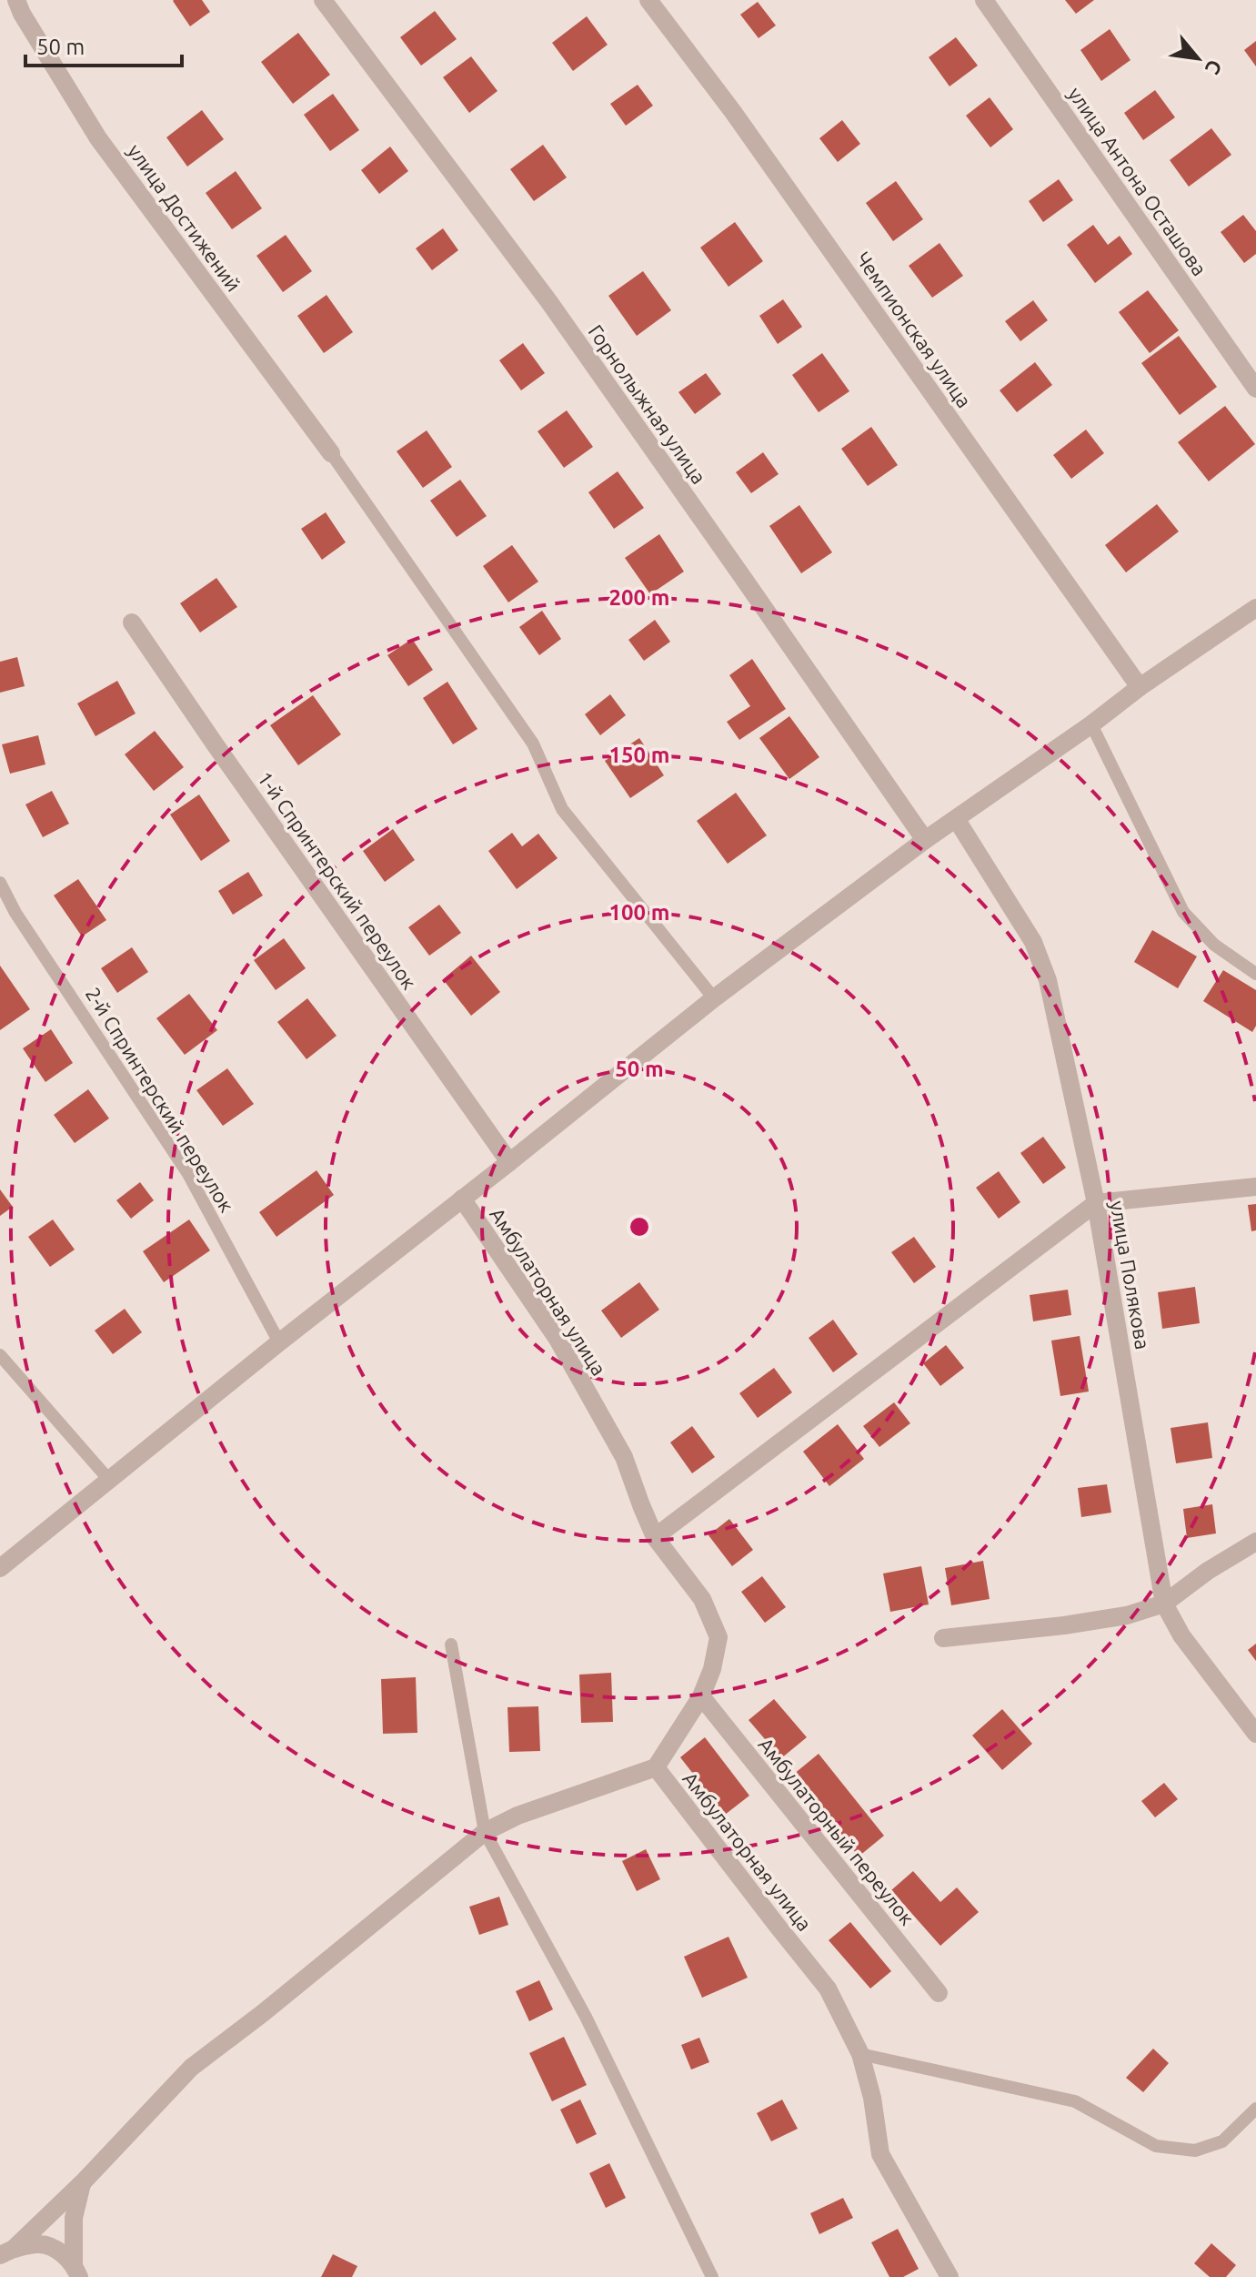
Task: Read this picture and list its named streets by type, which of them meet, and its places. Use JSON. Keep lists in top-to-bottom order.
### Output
{
  "streets": {
    "street": [
      "улица Антона Осташова",
      "улица Достижений",
      "Чемпионская улица",
      "Горнолыжная улица",
      "1-й Спринтерский переулок",
      "улица Полякова",
      "Амбулаторная улица",
      "Амбулаторный переулок"
    ],
    "lane": ["2-й Спринтерский переулок"]
  },
  "crossings": [
    ["Амбулаторная улица", "Амбулаторный переулок"]
  ],
  "scale_bar": "50 m",
  "north": "bottom right",
  "rings": [
    "200 m",
    "150 m",
    "100 m",
    "50 m"
  ]
}
